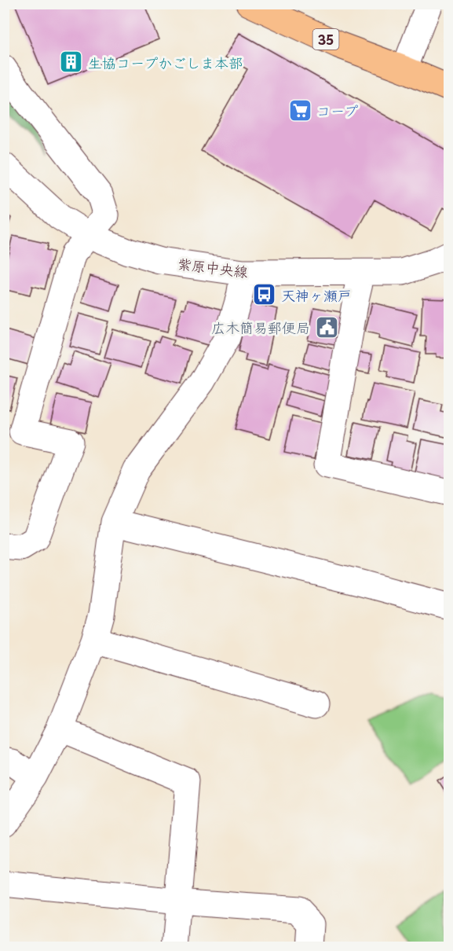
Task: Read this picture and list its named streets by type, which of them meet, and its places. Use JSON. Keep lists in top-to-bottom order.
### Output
{
  "streets": {
    "main road": ["35"],
    "street": ["紫原中央線"]
  },
  "places": {
    "building": ["生協コープかごしま本部"],
    "supermarket": ["コープ"],
    "bus stop": ["天神ヶ瀬戸"],
    "public building": ["広木簡易郵便局"]
  }
}
